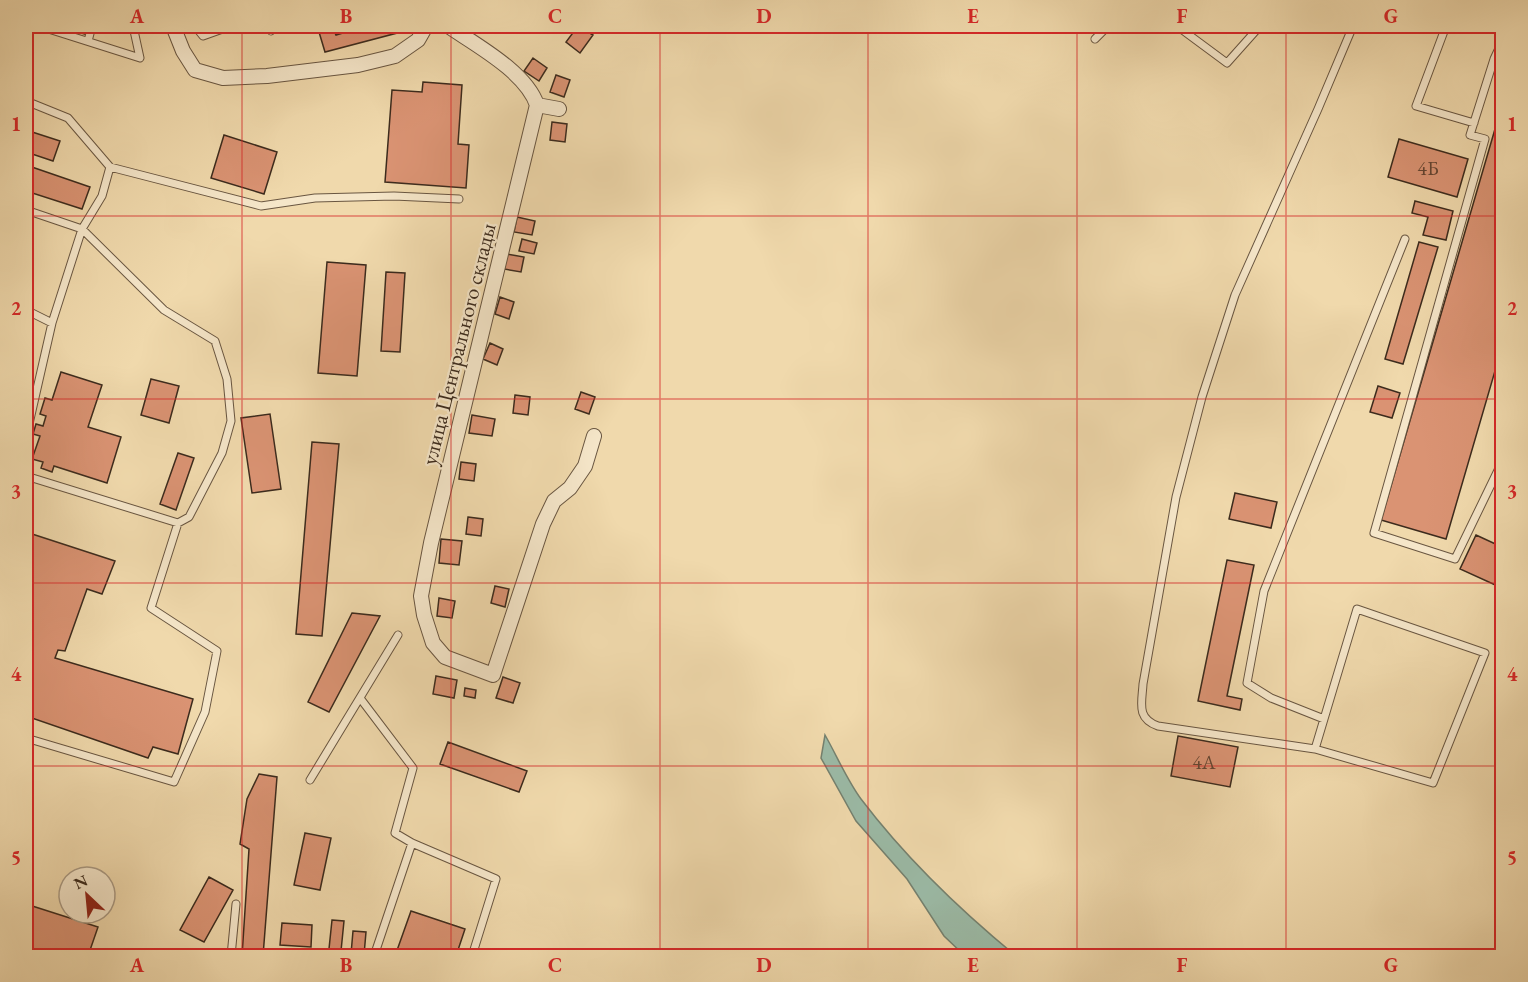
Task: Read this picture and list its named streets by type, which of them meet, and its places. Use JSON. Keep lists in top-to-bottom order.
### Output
{
  "streets": {
    "street": ["улица Центрального склады"]
  },
  "house_numbers": ["4Б", "4А"],
  "north": "top left",
  "grid": {
    "columns": [
      "A",
      "B",
      "C",
      "D",
      "E",
      "F",
      "G"
    ],
    "rows": [
      "1",
      "2",
      "3",
      "4",
      "5"
    ]
  }
}
